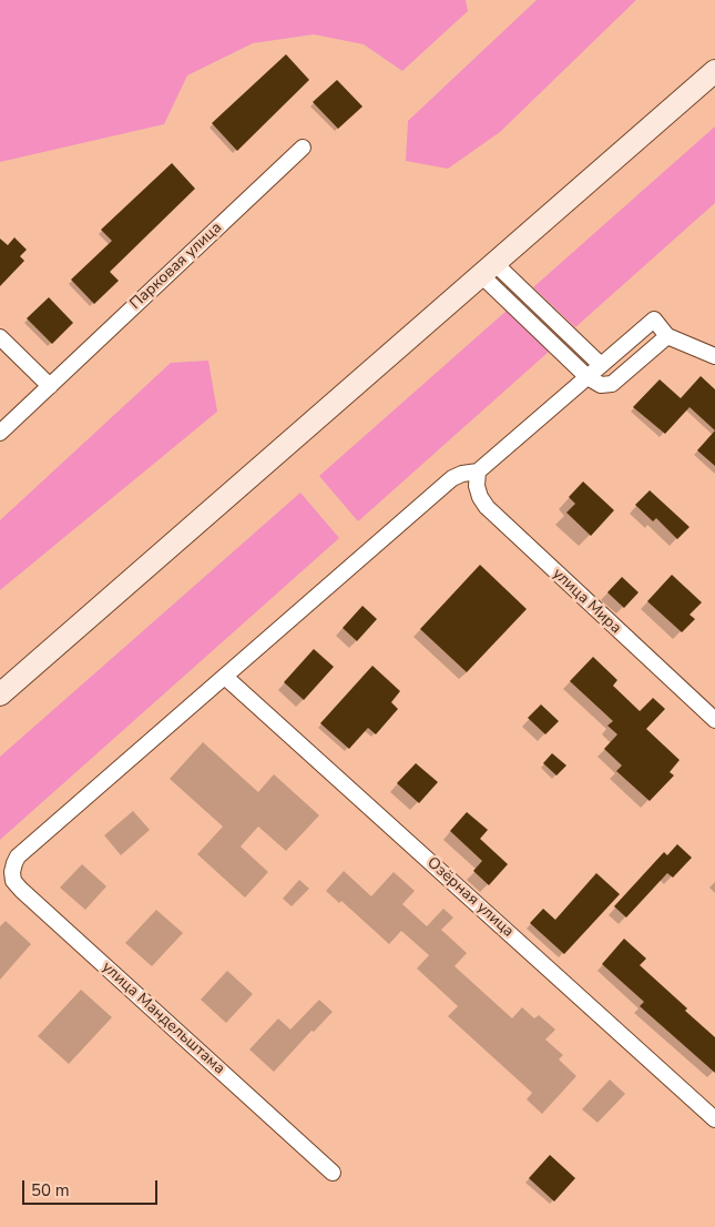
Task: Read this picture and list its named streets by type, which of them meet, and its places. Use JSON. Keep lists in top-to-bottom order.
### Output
{
  "streets": {
    "street": [
      "Парковая улица",
      "улица Мира",
      "Озёрная улица",
      "улица Мандельштама"
    ]
  },
  "crossings": [
    ["Озёрная улица", "улица Мандельштама"]
  ],
  "scale_bar": "50 m"
}
